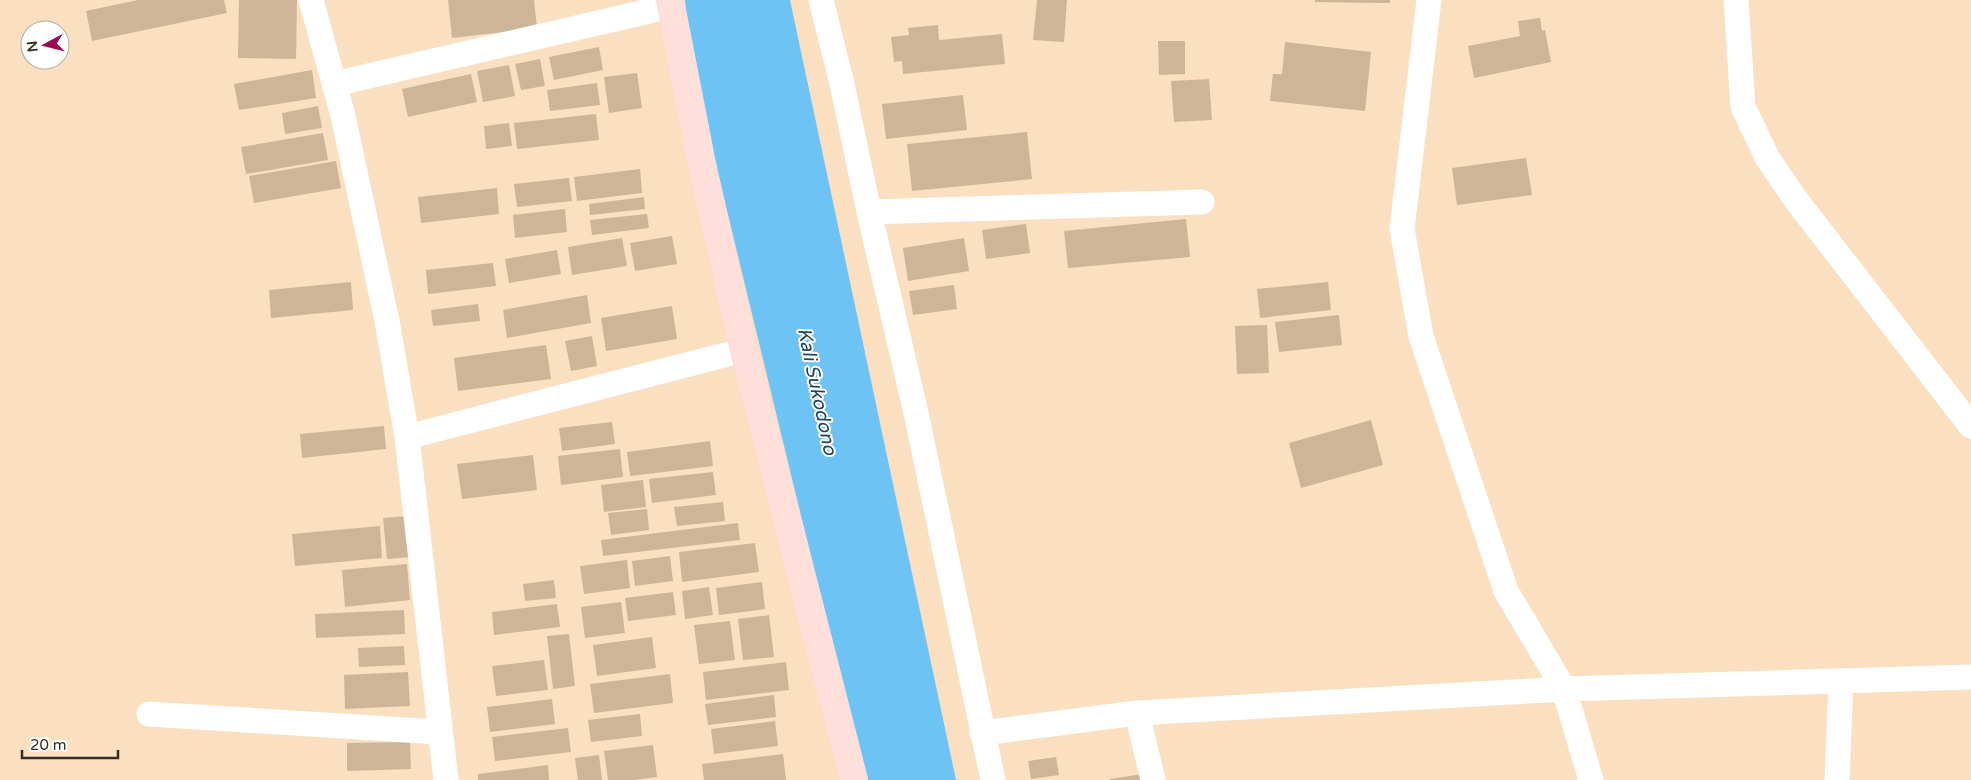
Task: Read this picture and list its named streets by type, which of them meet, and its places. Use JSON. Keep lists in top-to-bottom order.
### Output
{
  "water": ["Kali Sukodono"],
  "scale_bar": "20 m",
  "north": "left"
}
